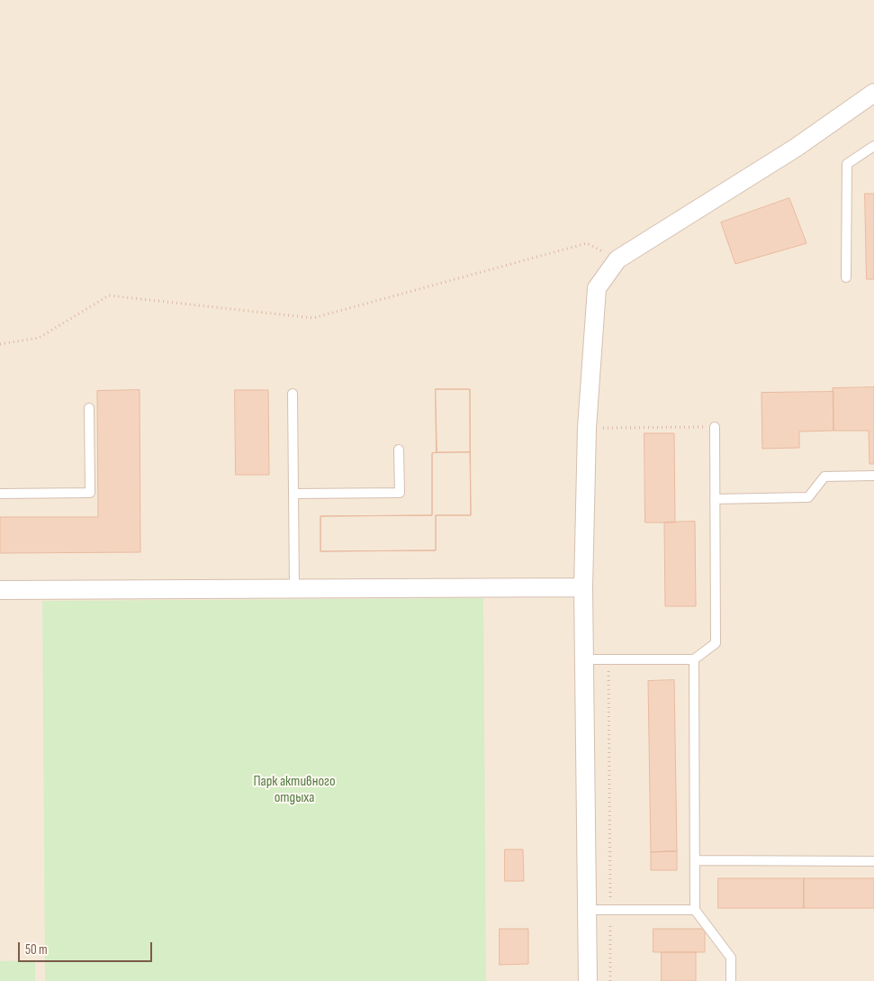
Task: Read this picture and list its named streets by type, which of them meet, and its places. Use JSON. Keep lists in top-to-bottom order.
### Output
{
  "parks": ["Парк активного отдыха"],
  "scale_bar": "50 m"
}
